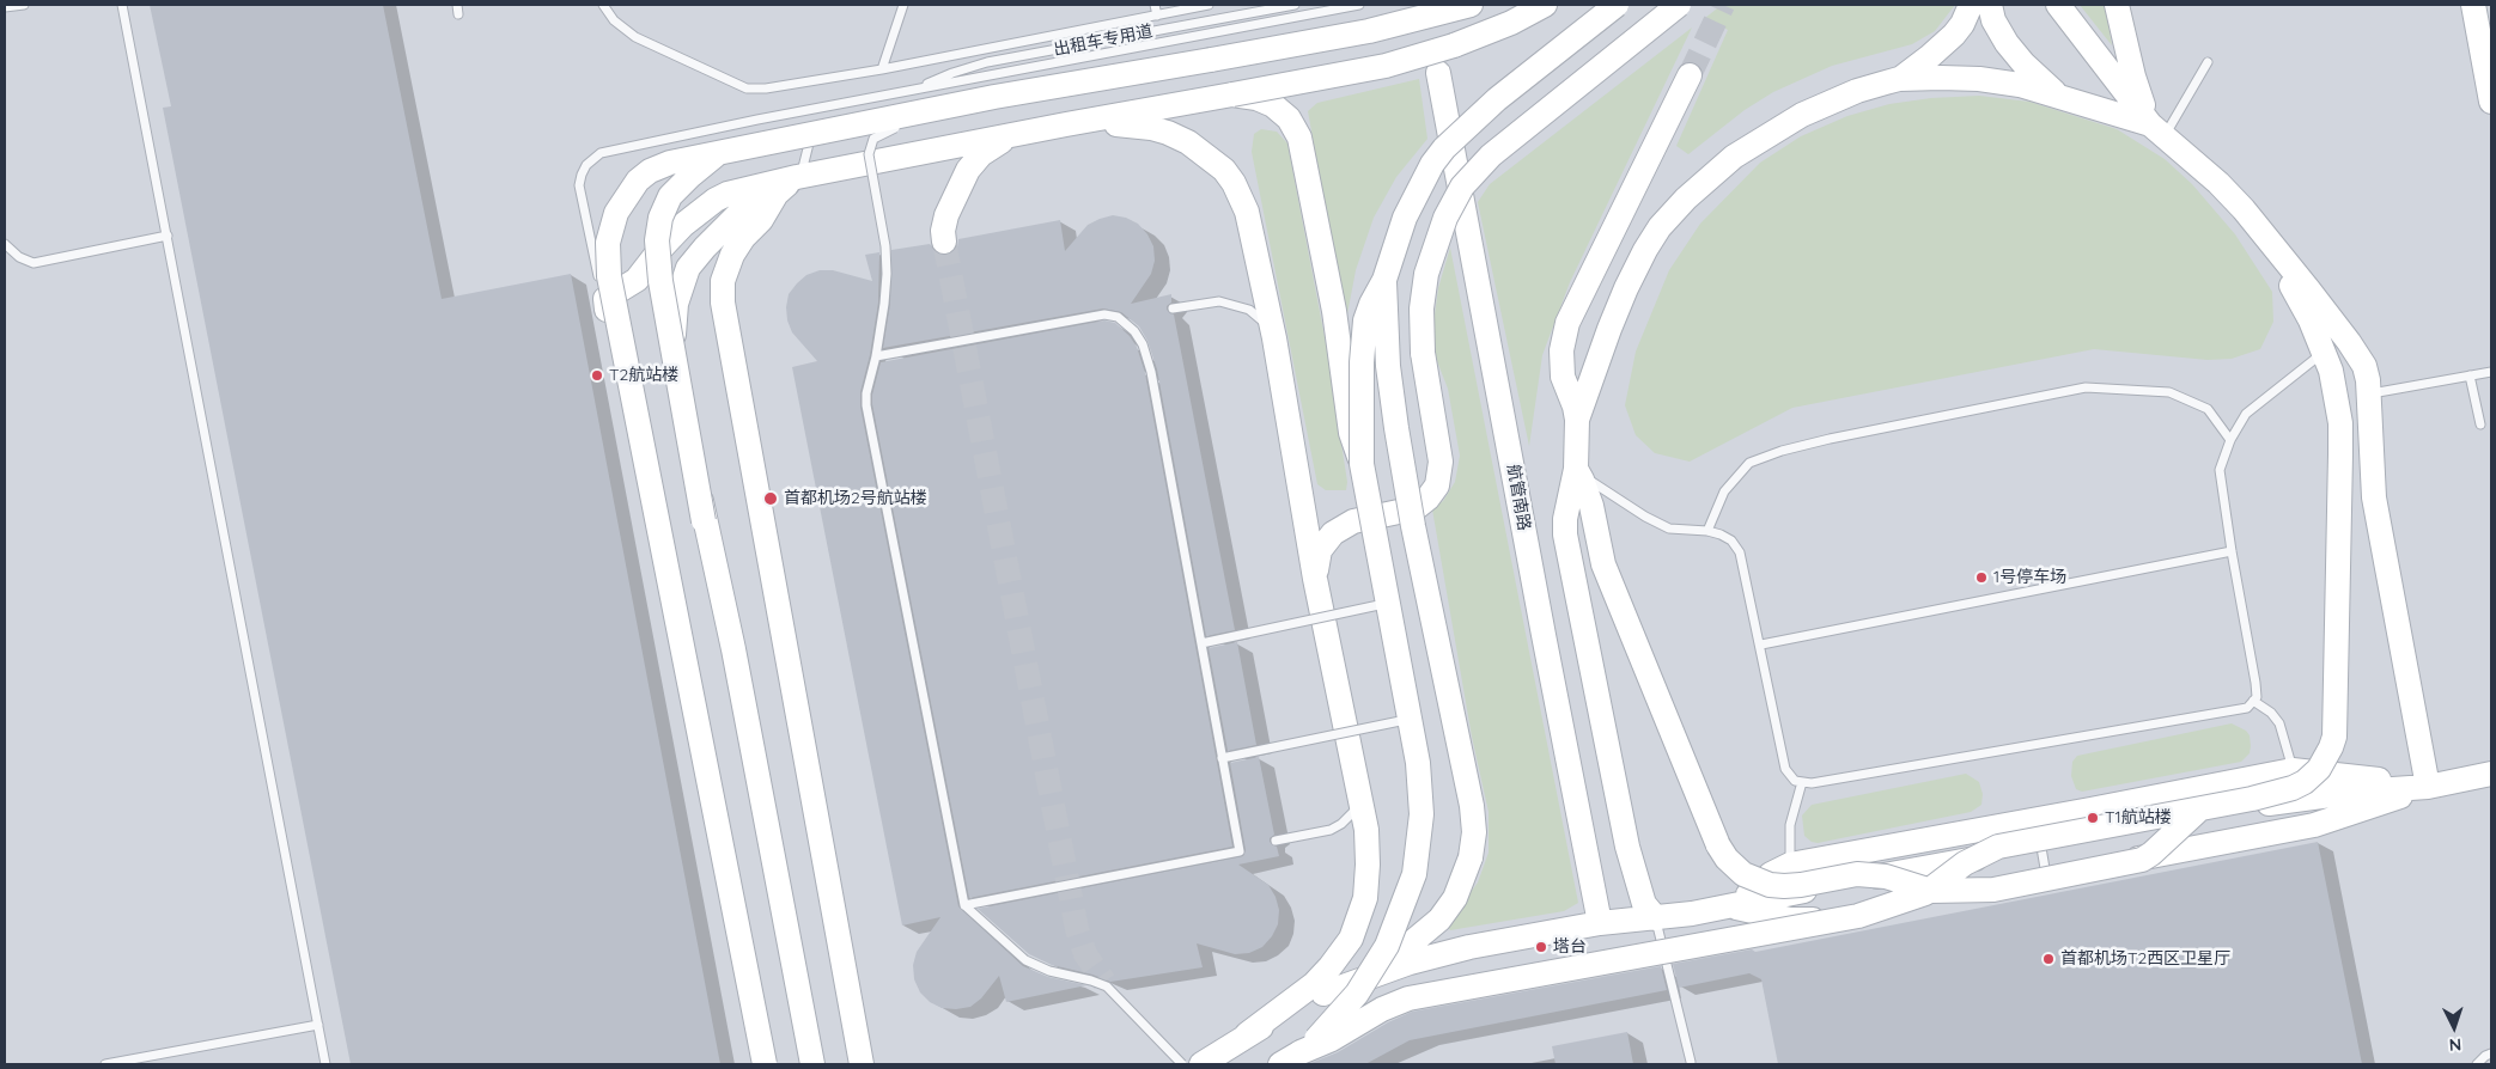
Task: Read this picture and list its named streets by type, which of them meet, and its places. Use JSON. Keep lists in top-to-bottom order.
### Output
{
  "streets": {
    "street": ["航管南路"],
    "lane": ["出租车专用道"]
  },
  "places": [
    "T2航站楼",
    "首都机场2号航站楼",
    "1号停车场",
    "T1航站楼",
    "塔台",
    "首都机场T2西区卫星厅"
  ],
  "north": "bottom"
}
